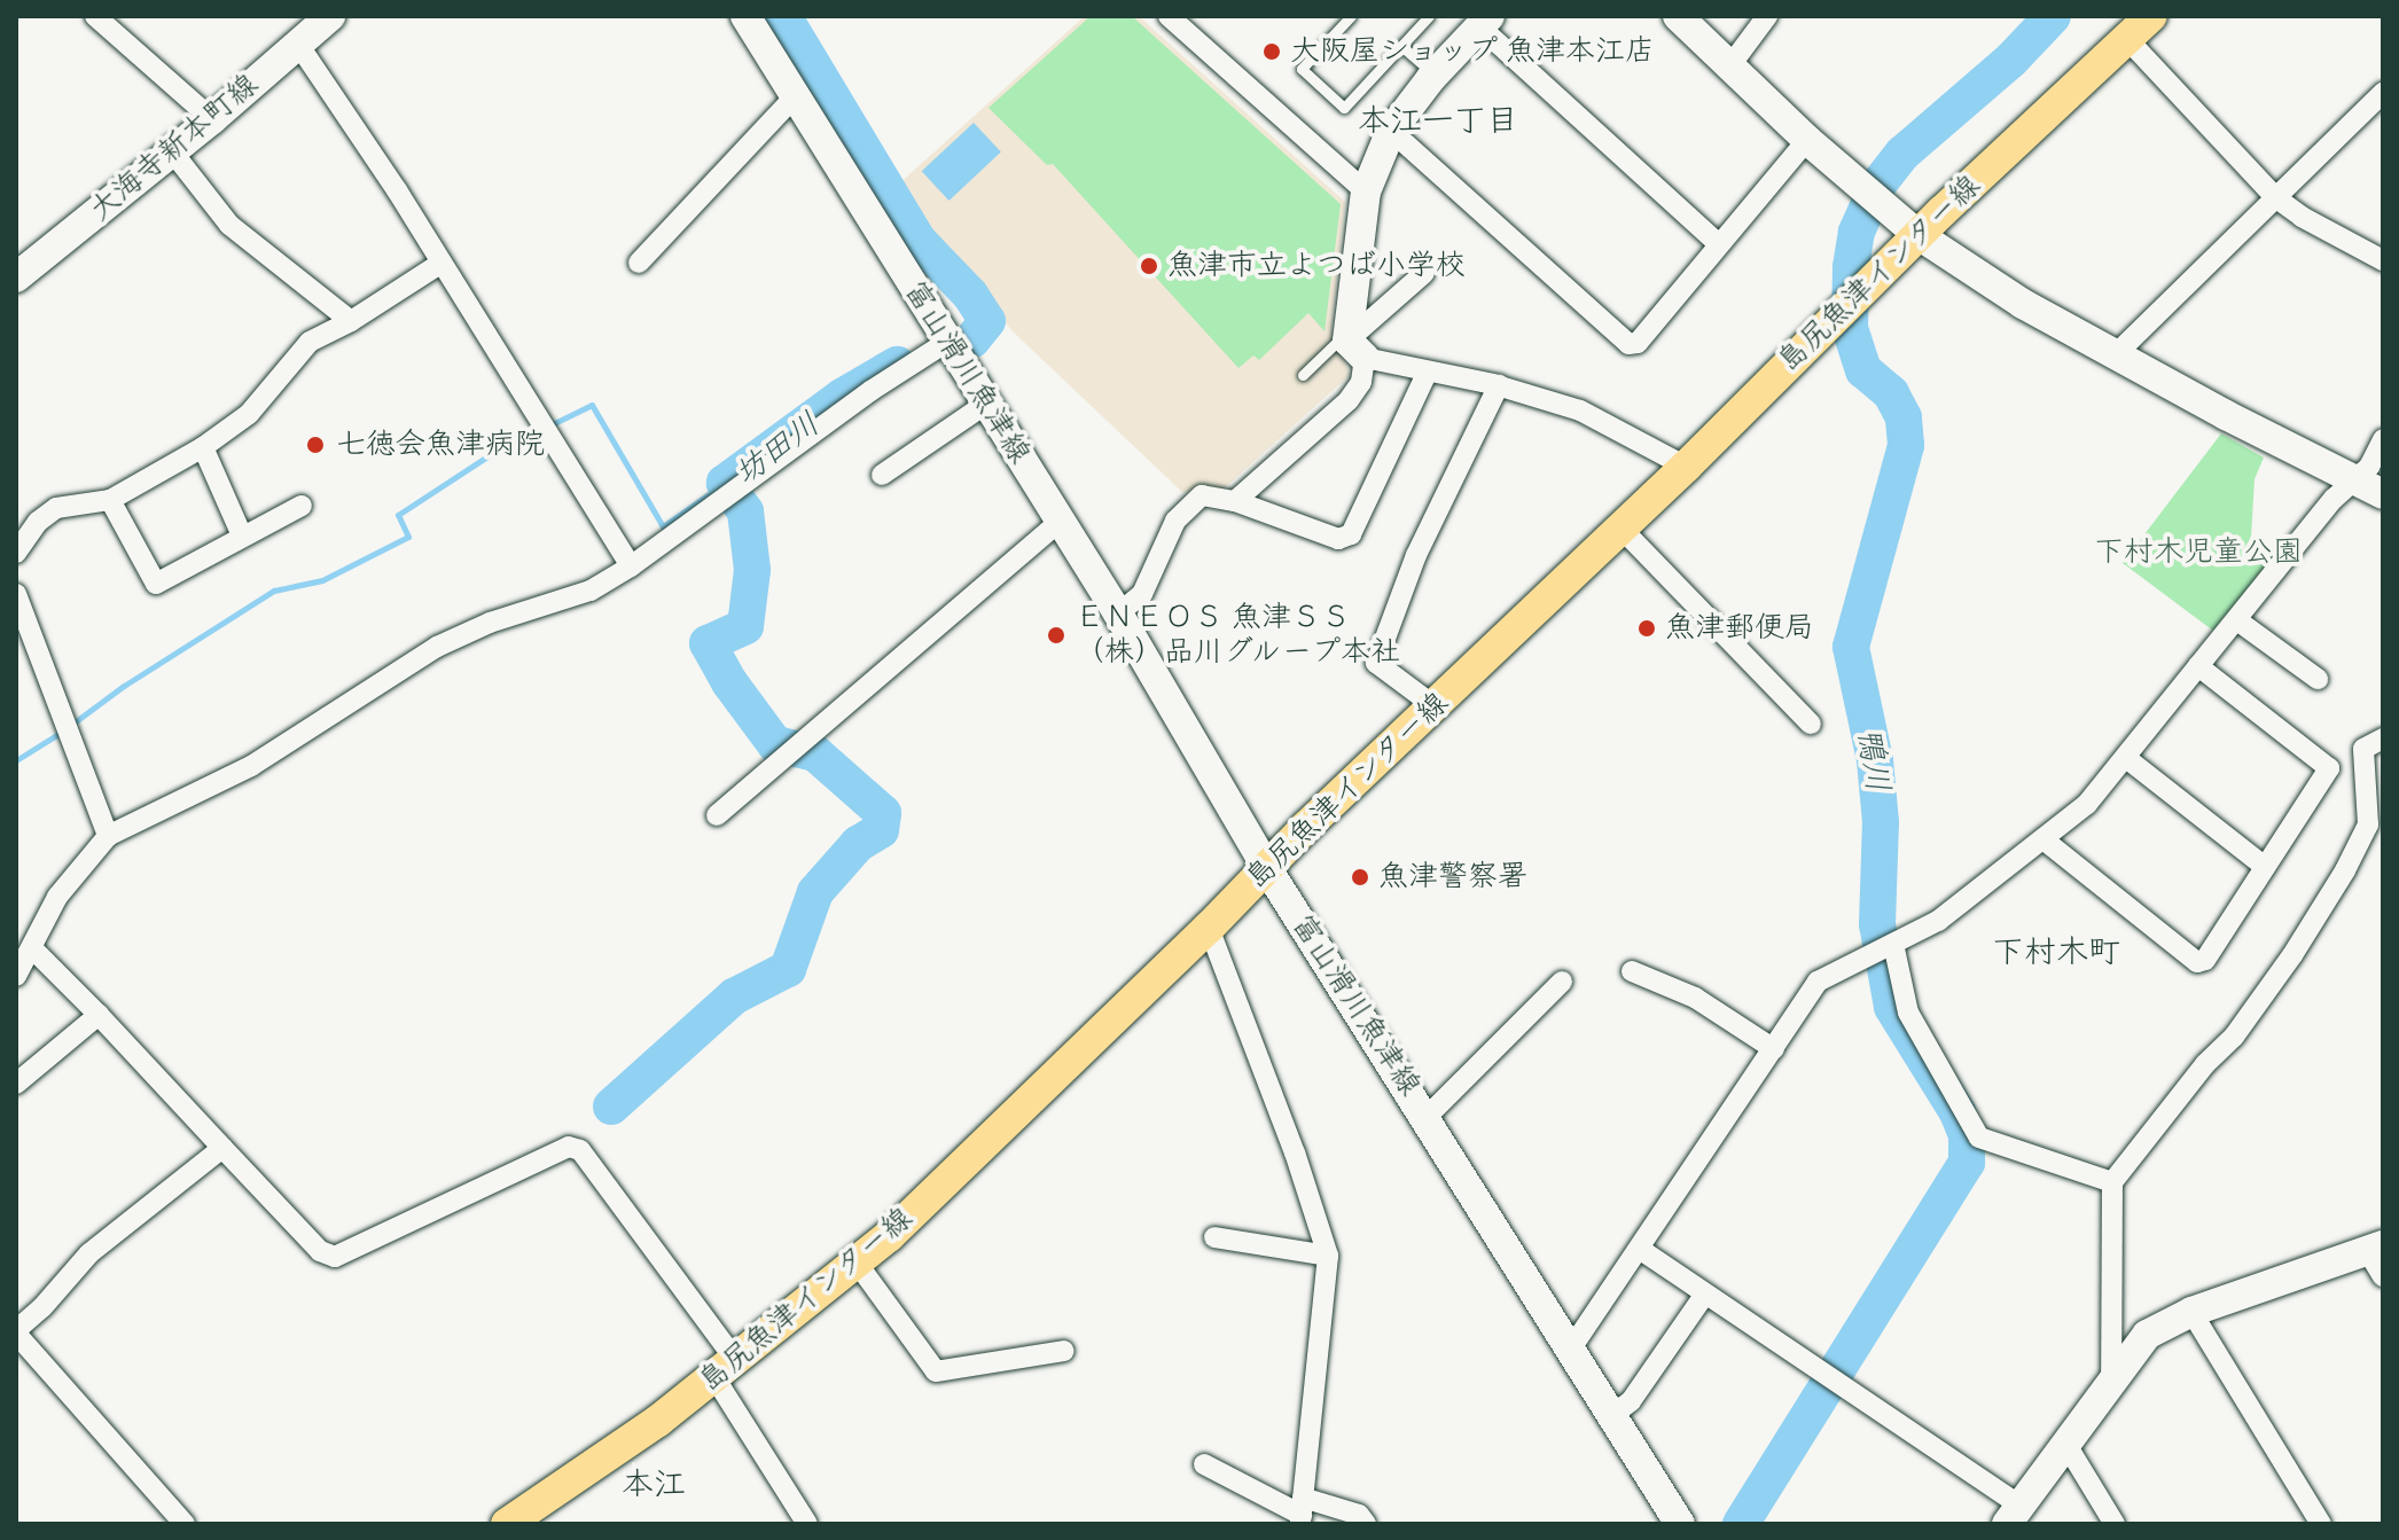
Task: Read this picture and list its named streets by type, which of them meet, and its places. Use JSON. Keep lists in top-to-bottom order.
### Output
{
  "streets": {
    "main road": ["大海寺新本町線", "島尻魚津インター線", "富山滑川魚津線"]
  },
  "crossings": [
    ["島尻魚津インター線", "富山滑川魚津線"]
  ],
  "districts": ["本江一丁目", "下村木町", "本江"],
  "water": ["坊田川", "鴨川"],
  "parks": ["下村木児童公園"],
  "places": [
    "大阪屋ショップ 魚津本江店",
    "魚津市立よつば小学校",
    "七徳会魚津病院",
    "魚津郵便局",
    "ＥＮＥＯＳ 魚津ＳＳ （株）品川グループ本社",
    "魚津警察署"
  ]
}
